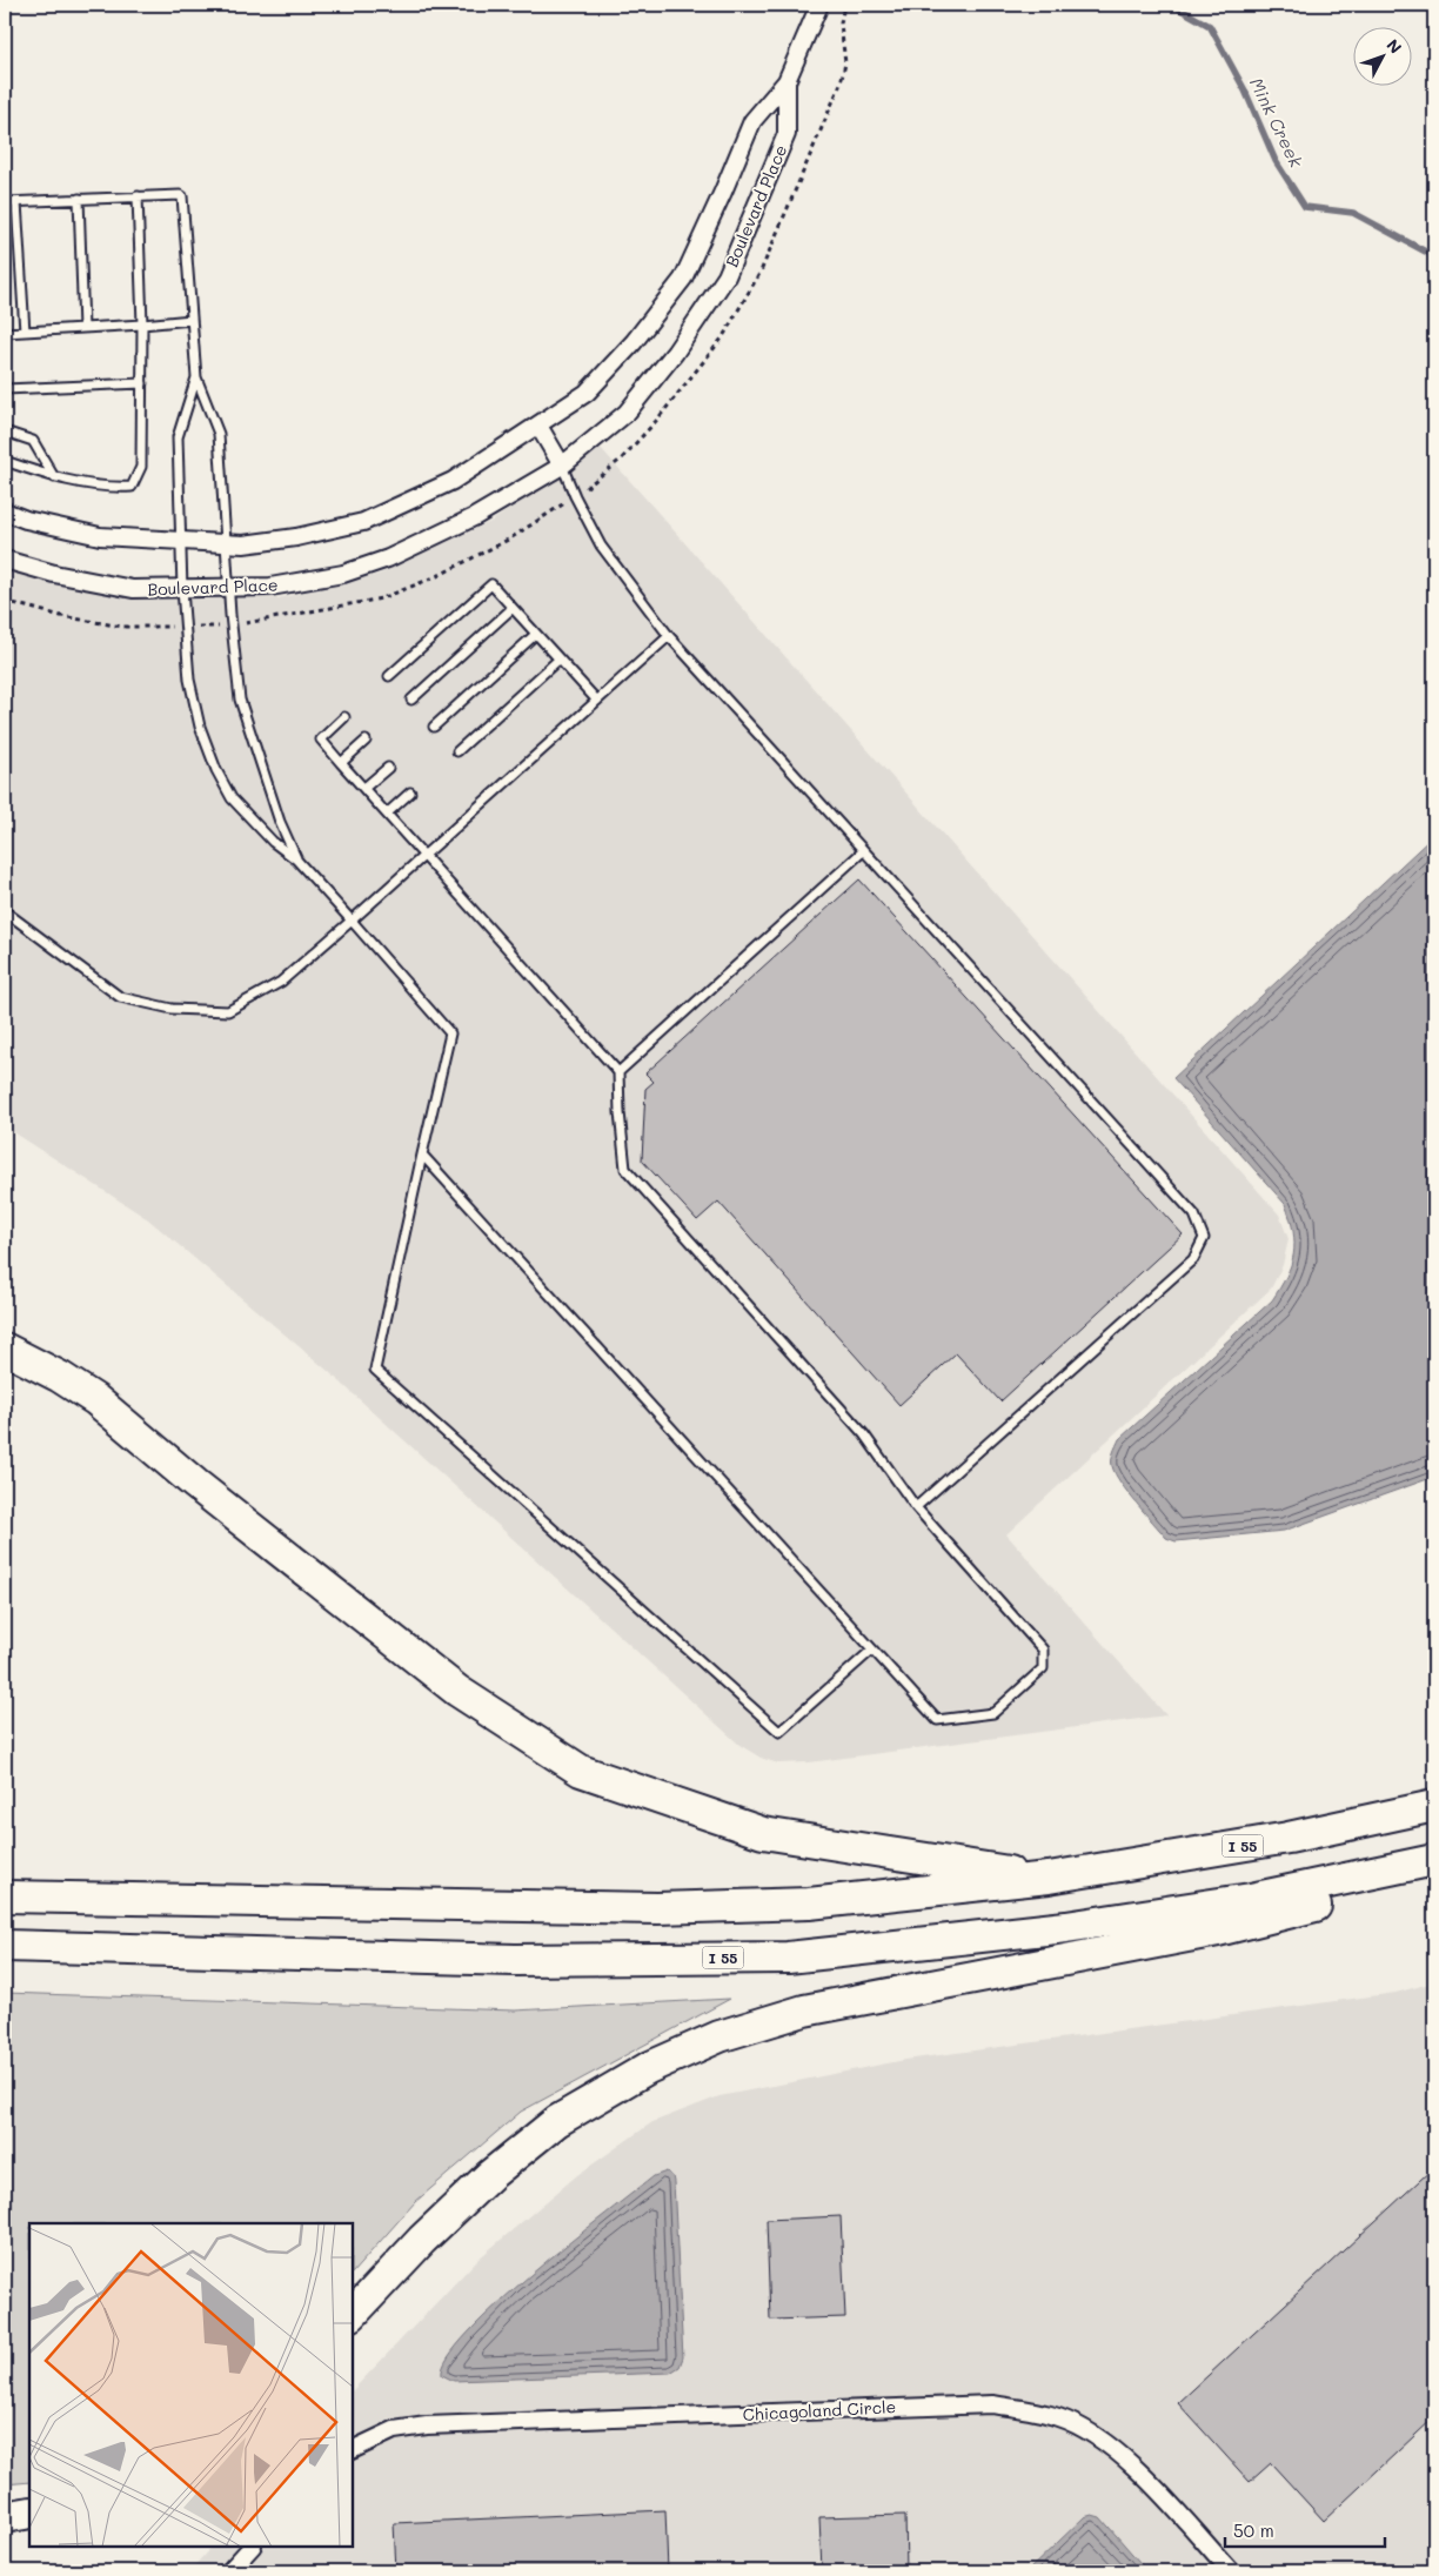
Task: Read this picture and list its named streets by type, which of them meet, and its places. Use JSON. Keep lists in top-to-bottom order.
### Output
{
  "streets": {
    "highway": ["I 55"],
    "street": ["Boulevard Place", "Chicagoland Circle"]
  },
  "water": ["Mink Creek"],
  "scale_bar": "50 m",
  "north": "top right"
}
